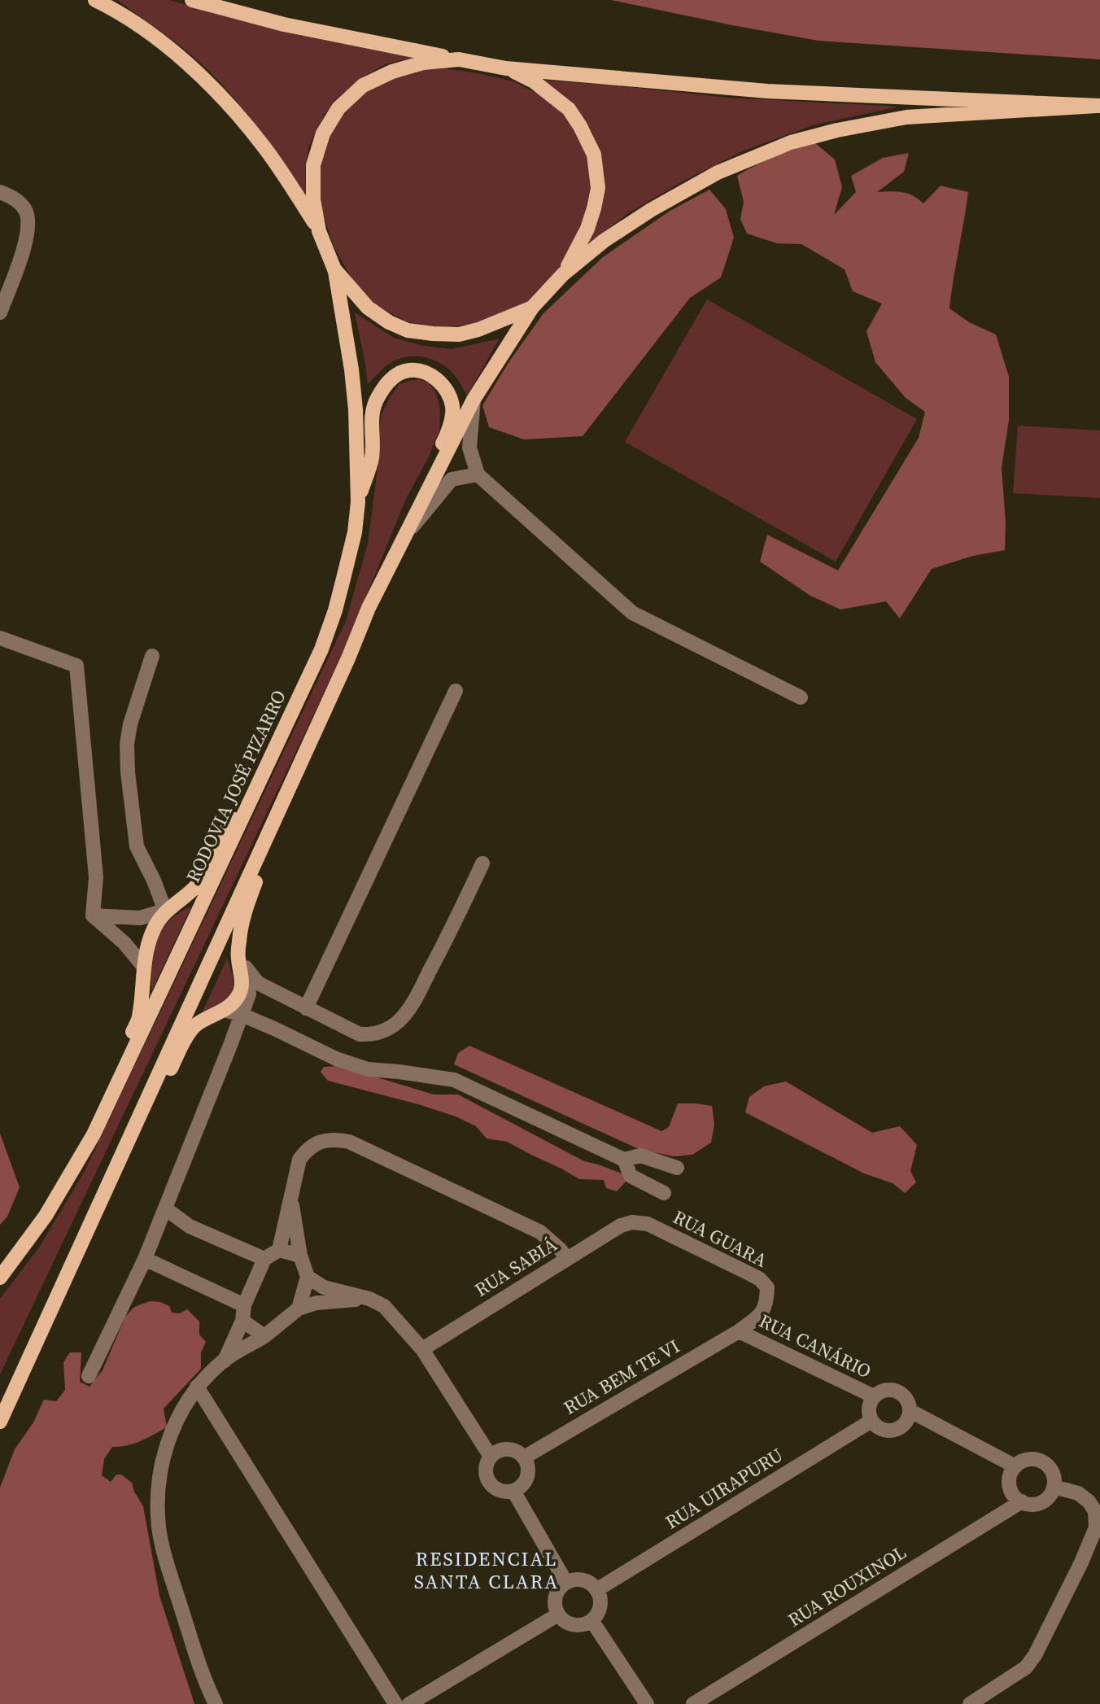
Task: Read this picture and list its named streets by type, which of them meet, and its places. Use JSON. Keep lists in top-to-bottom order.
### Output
{
  "streets": {
    "main road": ["RODOVIA JOSÉ PIZARRO"],
    "street": [
      "RUA GUARA",
      "RUA SABIÁ",
      "RUA CANÁRIO",
      "RUA BEM TE VI",
      "RUA UIRAPURU",
      "RUA ROUXINOL"
    ]
  },
  "crossings": [
    ["RUA GUARA", "RUA SABIÁ"],
    ["RUA GUARA", "RUA CANÁRIO"],
    ["RUA GUARA", "RUA BEM TE VI"],
    ["RUA CANÁRIO", "RUA BEM TE VI"],
    ["RUA CANÁRIO", "RUA UIRAPURU"]
  ],
  "districts": ["RESIDENCIAL SANTA CLARA"]
}
